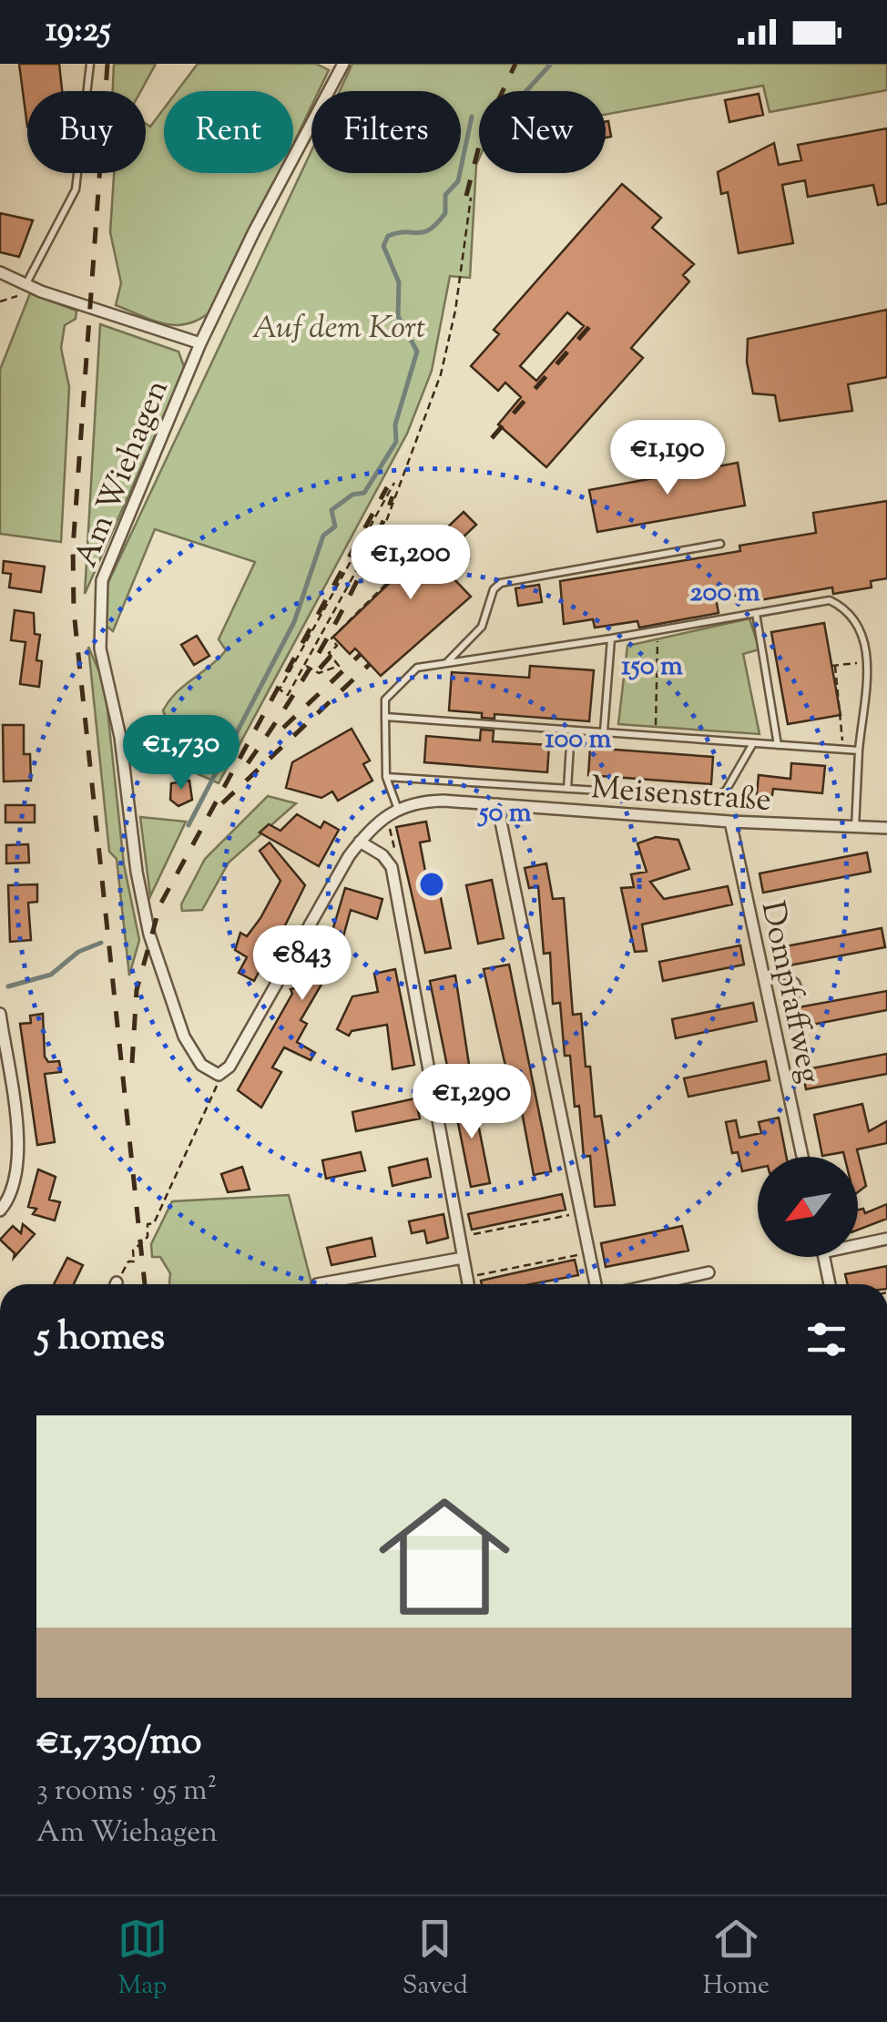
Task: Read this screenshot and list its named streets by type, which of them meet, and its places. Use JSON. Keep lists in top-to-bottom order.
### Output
{
  "streets": {
    "street": ["Am Wiehagen", "Meisenstraße", "Dompfaffweg"]
  },
  "crossings": [
    ["Meisenstraße", "Dompfaffweg"]
  ],
  "parks": ["Auf dem Kort"],
  "north": "bottom left",
  "page": {
    "status": "19:25",
    "chip": [
      "Buy",
      "Rent",
      "Filters",
      "New"
    ],
    "price": [
      "€1,190",
      "€1,200",
      "€1,730",
      "€843",
      "€1,290"
    ],
    "heading": "5 homes",
    "list": [
      {
        "name": "€1,730/mo",
        "note": "3 rooms · 95 m² · Am Wiehagen"
      }
    ],
    "tabs": ["Map", "Saved", "Home"]
  },
  "rings": [
    "200 m",
    "150 m",
    "100 m",
    "50 m"
  ]
}
